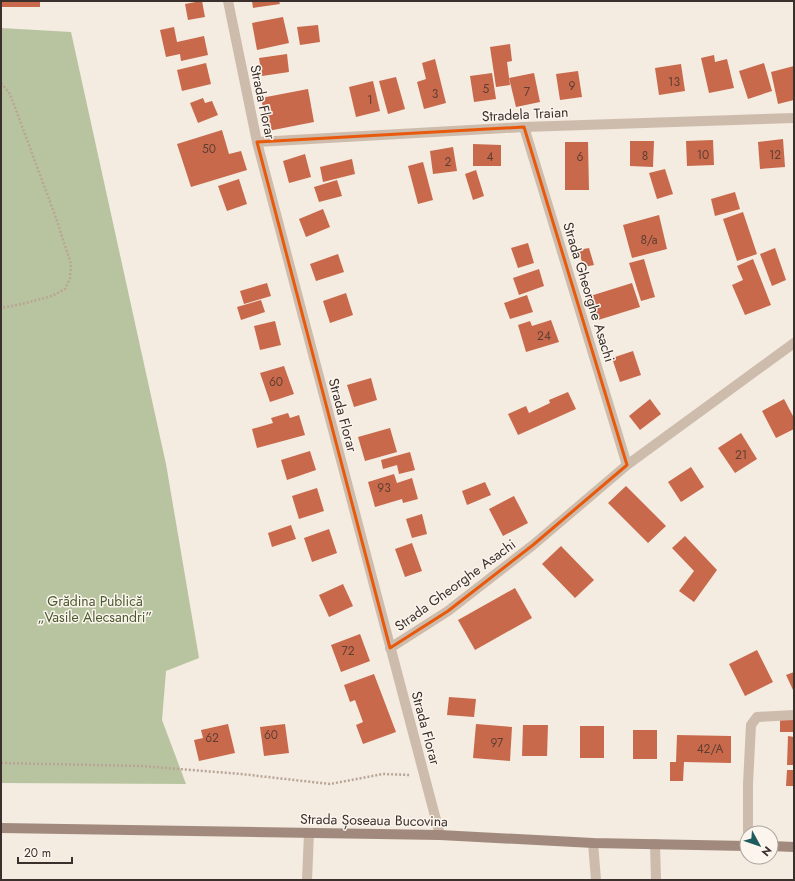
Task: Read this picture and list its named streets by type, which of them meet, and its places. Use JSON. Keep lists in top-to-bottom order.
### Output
{
  "streets": {
    "main road": ["Strada Șoseaua Bucovina"],
    "street": ["Strada Florar", "Stradela Traian", "Strada Gheorghe Asachi"]
  },
  "crossings": [
    ["Strada Florar", "Stradela Traian"],
    ["Strada Florar", "Strada Gheorghe Asachi"],
    ["Strada Florar", "Strada Șoseaua Bucovina"],
    ["Stradela Traian", "Strada Gheorghe Asachi"]
  ],
  "parks": ["Grădina Publică „Vasile Alecsandri”"],
  "house_numbers": [
    "13",
    "9",
    "5",
    "7",
    "3",
    "1",
    "50",
    "10",
    "12",
    "8",
    "4",
    "6",
    "2",
    "8/a",
    "24",
    "60",
    "21",
    "93",
    "72",
    "60",
    "62",
    "97",
    "42/A"
  ],
  "scale_bar": "20 m",
  "north": "bottom right"
}
